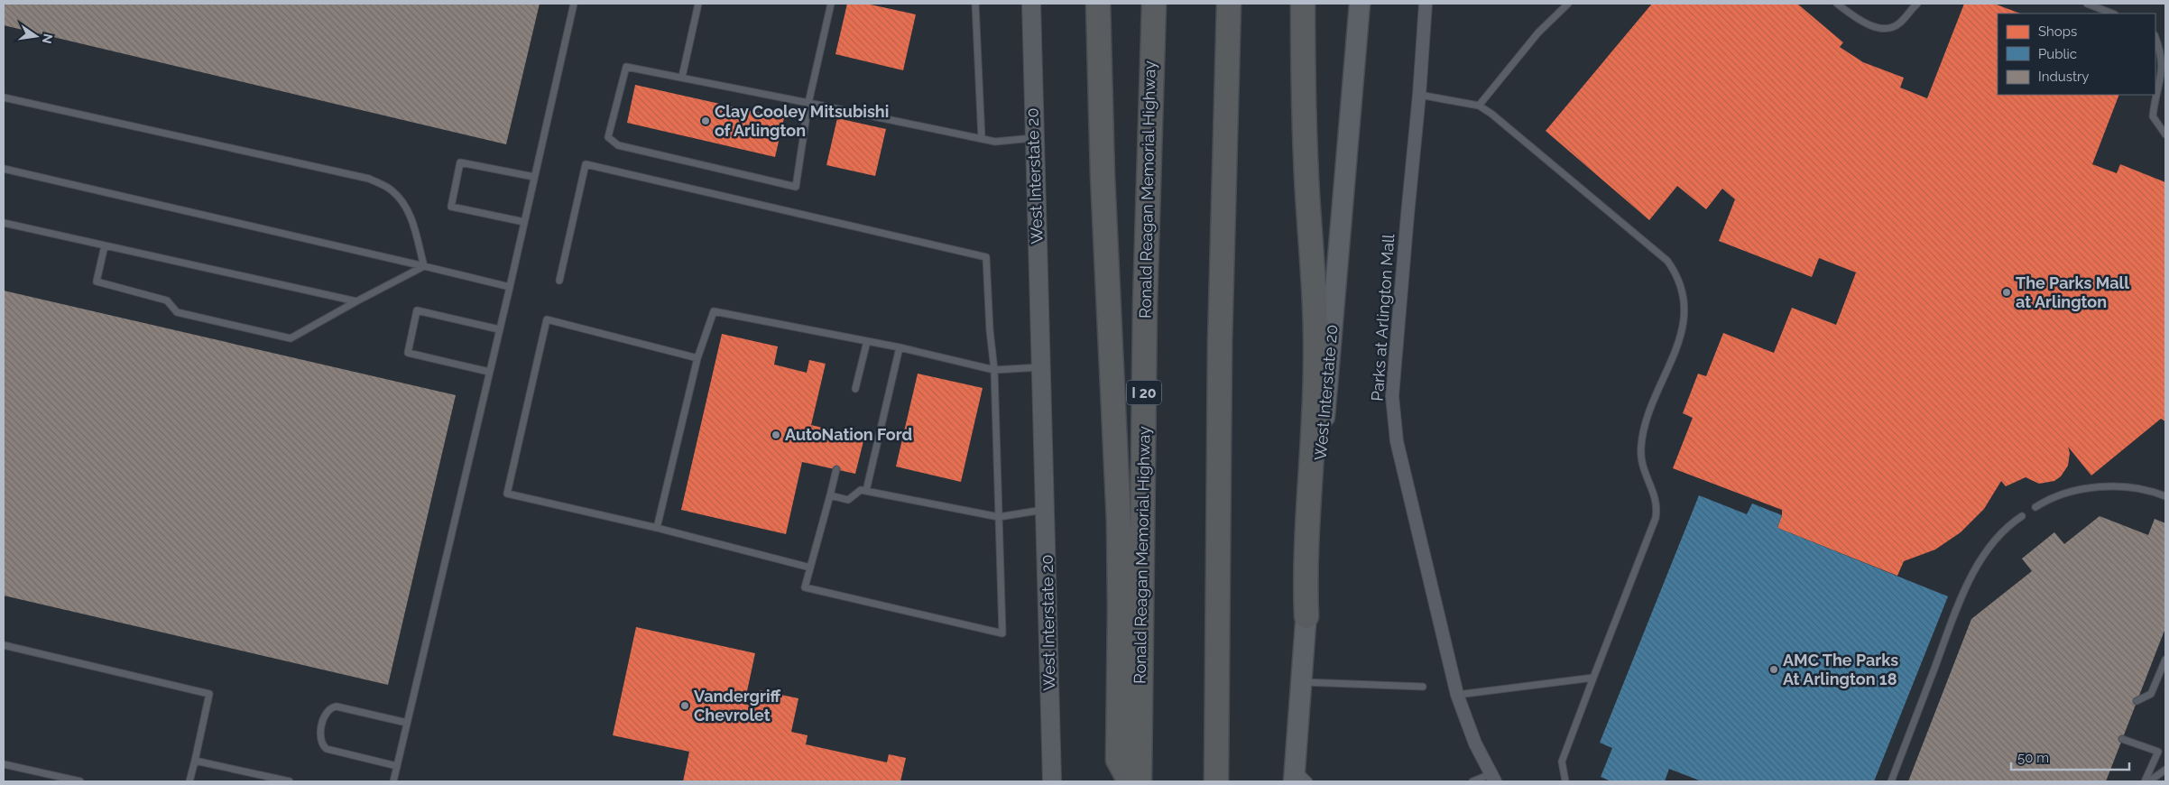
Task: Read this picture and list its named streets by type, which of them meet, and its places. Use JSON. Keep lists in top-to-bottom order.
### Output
{
  "streets": {
    "highway": ["Ronald Reagan Memorial Highway", "I 20"],
    "main road": ["West Interstate 20"],
    "street": ["Parks at Arlington Mall"]
  },
  "places": [
    "Clay Cooley Mitsubishi of Arlington",
    "The Parks Mall at Arlington",
    "AutoNation Ford",
    "AMC The Parks At Arlington 18",
    "Vandergriff Chevrolet"
  ],
  "legend": ["Shops", "Public", "Industry"],
  "scale_bar": "50 m",
  "north": "right"
}
